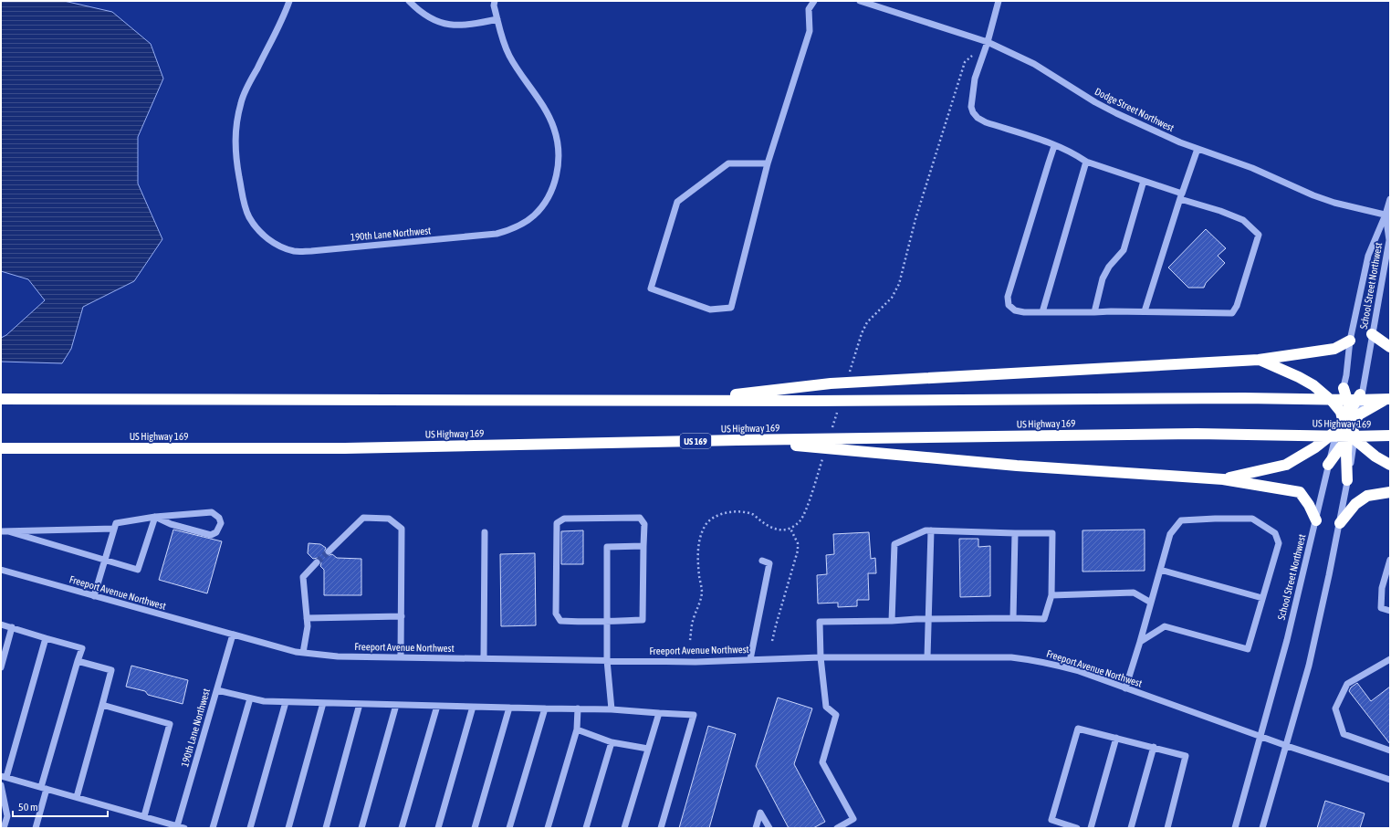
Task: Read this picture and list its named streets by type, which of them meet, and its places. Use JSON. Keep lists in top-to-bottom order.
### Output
{
  "streets": {
    "highway": ["US Highway 169", "US 169"],
    "street": [
      "Dodge Street Northwest",
      "190th Lane Northwest",
      "School Street Northwest",
      "Freeport Avenue Northwest"
    ]
  },
  "crossings": [
    ["Dodge Street Northwest", "School Street Northwest"],
    ["190th Lane Northwest", "Freeport Avenue Northwest"],
    ["School Street Northwest", "Freeport Avenue Northwest"]
  ],
  "scale_bar": "50 m"
}
